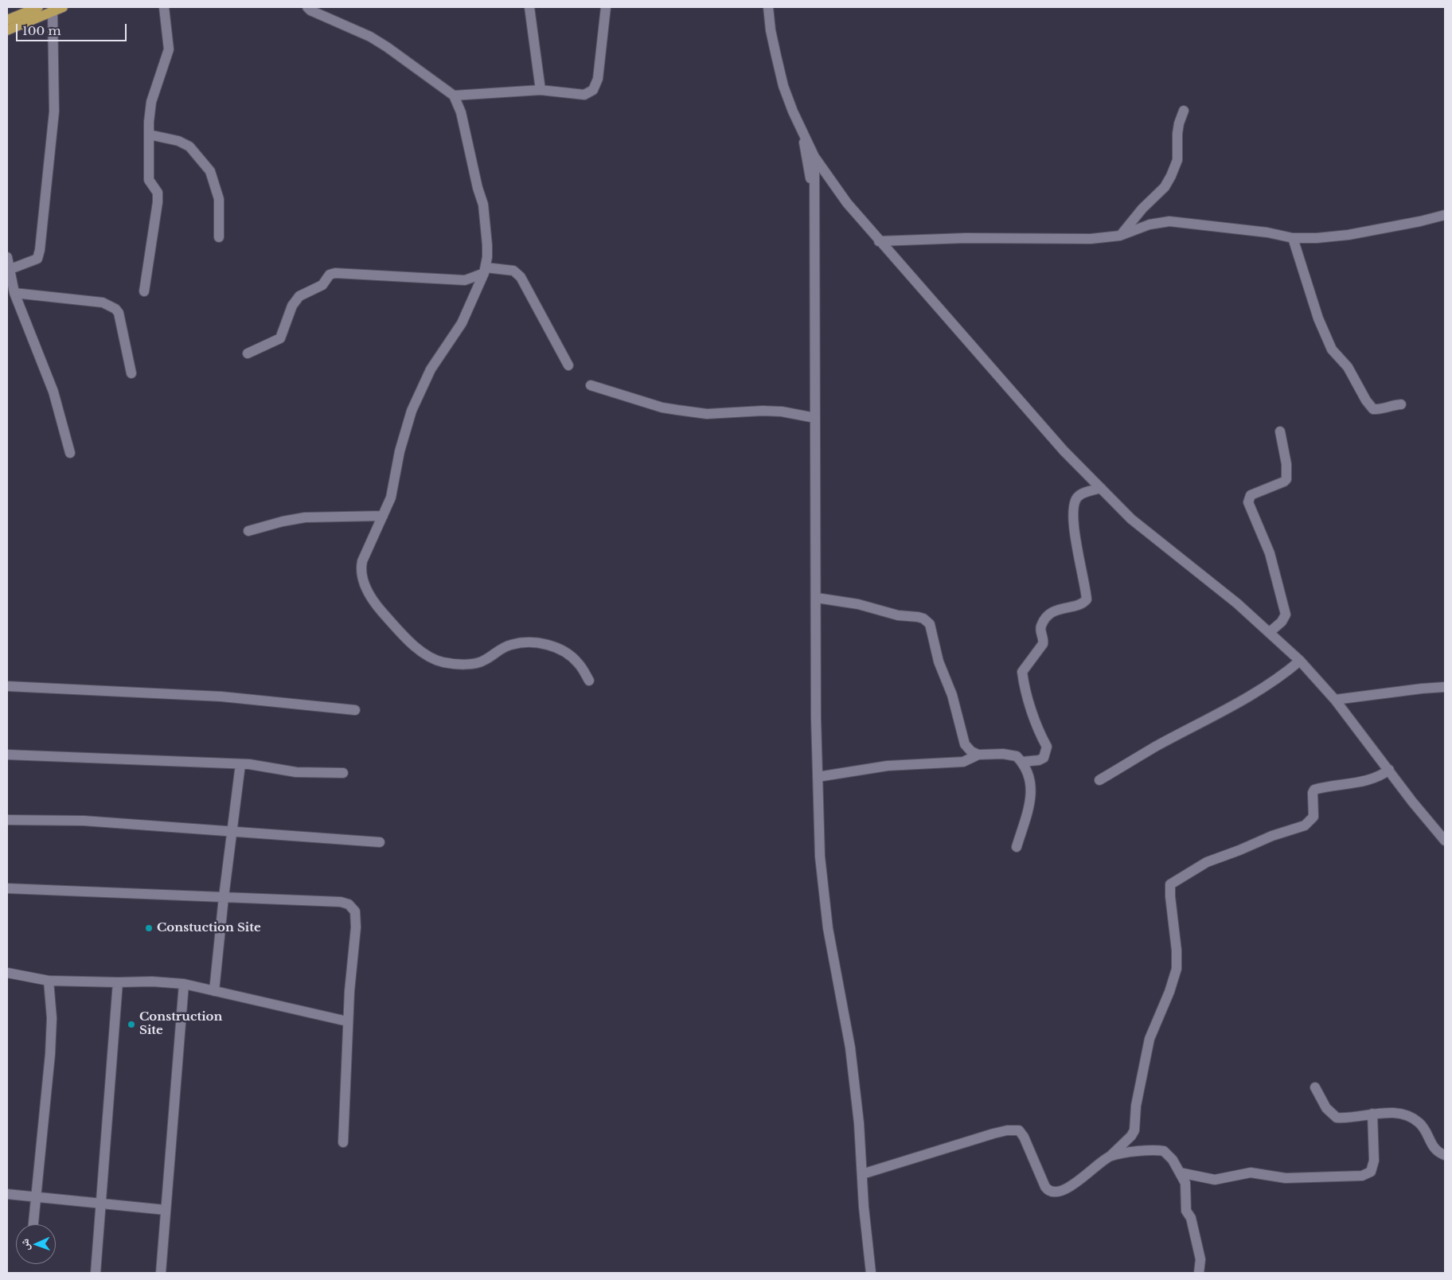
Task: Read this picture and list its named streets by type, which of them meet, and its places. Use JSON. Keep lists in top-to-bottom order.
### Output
{
  "places": ["Constuction Site", "Construction Site"],
  "scale_bar": "100 m",
  "north": "left"
}
